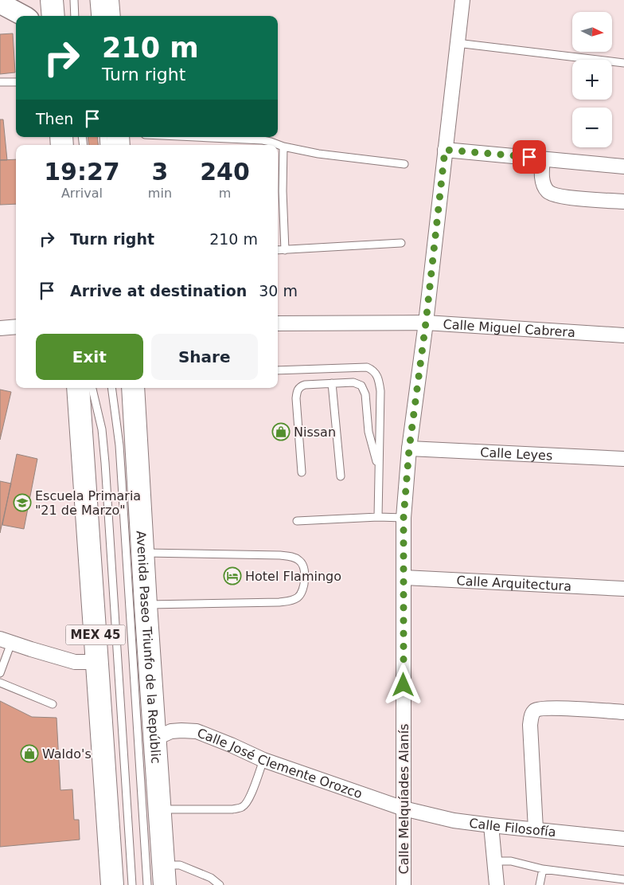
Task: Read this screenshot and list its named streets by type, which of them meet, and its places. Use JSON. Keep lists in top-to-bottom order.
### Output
{
  "streets": {
    "main road": ["MEX 45", "Avenida Paseo Triunfo de la Repúblic"],
    "street": [
      "Calle Miguel Cabrera",
      "Calle Leyes",
      "Calle Arquitectura",
      "Calle José Clemente Orozco",
      "Calle Melquíades Alanís",
      "Calle Filosofía"
    ]
  },
  "crossings": [
    ["Calle Miguel Cabrera", "Calle Melquíades Alanís"],
    ["Calle Leyes", "Calle Melquíades Alanís"],
    ["Calle Arquitectura", "Calle Melquíades Alanís"],
    ["Avenida Paseo Triunfo de la Repúblic", "Calle José Clemente Orozco"],
    ["Calle José Clemente Orozco", "Calle Melquíades Alanís"],
    ["Calle José Clemente Orozco", "Calle Filosofía"],
    ["Calle Melquíades Alanís", "Calle Filosofía"]
  ],
  "places": {
    "shop": ["Nissan", "Waldo's"],
    "school or university": ["Escuela Primaria \"21 de Marzo\""],
    "hotel": ["Hotel Flamingo"]
  },
  "north": "right",
  "page": {
    "map_buttons": ["+", "−"],
    "turn": ["210 m", "Turn right"],
    "then": "Then",
    "eta": [
      "19:27",
      "Arrival",
      "3",
      "min",
      "240",
      "m"
    ],
    "list": [
      {
        "name": "Turn right",
        "value": "210 m"
      },
      {
        "name": "Arrive at destination",
        "value": "30 m"
      }
    ],
    "buttons": ["Exit", "Share"]
  }
}
